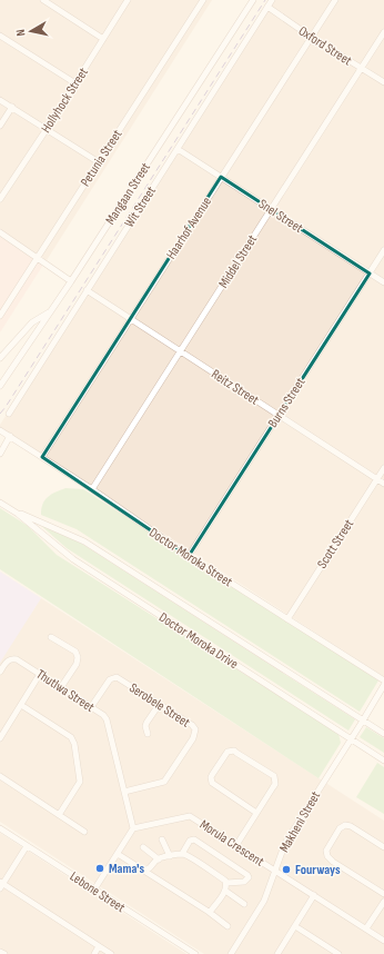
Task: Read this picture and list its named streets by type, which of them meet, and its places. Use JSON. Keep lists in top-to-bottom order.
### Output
{
  "streets": {
    "street": [
      "Oxford Street",
      "Hollyhock Street",
      "Petunia Street",
      "Mangaan Street",
      "Wit Street",
      "Snel Street",
      "Haarhof Avenue",
      "Middel Street",
      "Reitz Street",
      "Burns Street",
      "Scott Street",
      "Doctor Moroka Street",
      "Doctor Moroka Drive",
      "Thutlwa Street",
      "Serobele Street",
      "Makheni Street",
      "Morula Crescent",
      "Lebone Street"
    ]
  },
  "crossings": [
    ["Oxford Street", "Wit Street"],
    ["Oxford Street", "Haarhof Avenue"],
    ["Oxford Street", "Middel Street"],
    ["Wit Street", "Snel Street"],
    ["Wit Street", "Reitz Street"],
    ["Snel Street", "Haarhof Avenue"],
    ["Snel Street", "Middel Street"],
    ["Snel Street", "Burns Street"],
    ["Haarhof Avenue", "Reitz Street"],
    ["Haarhof Avenue", "Doctor Moroka Street"],
    ["Middel Street", "Reitz Street"],
    ["Middel Street", "Doctor Moroka Street"],
    ["Reitz Street", "Burns Street"],
    ["Reitz Street", "Scott Street"],
    ["Burns Street", "Doctor Moroka Street"],
    ["Scott Street", "Doctor Moroka Street"],
    ["Doctor Moroka Drive", "Makheni Street"],
    ["Thutlwa Street", "Serobele Street"],
    ["Thutlwa Street", "Morula Crescent"],
    ["Makheni Street", "Morula Crescent"]
  ],
  "places": ["Mama's", "Fourways"],
  "north": "left"
}
